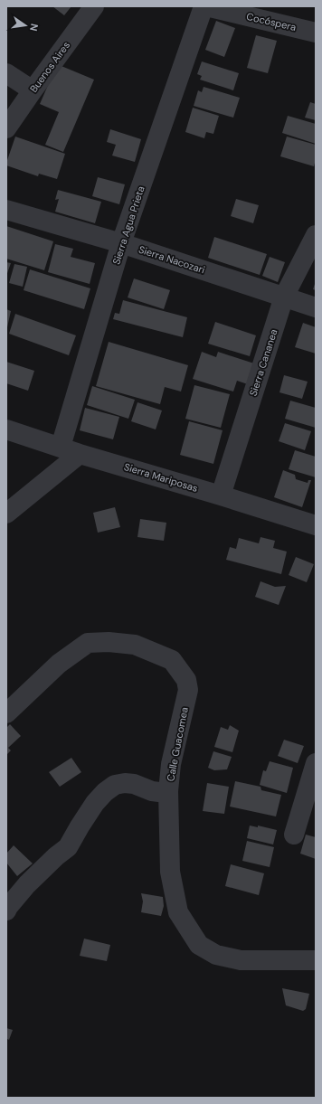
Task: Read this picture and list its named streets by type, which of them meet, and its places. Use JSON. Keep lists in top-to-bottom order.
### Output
{
  "streets": {
    "street": [
      "Cocóspera",
      "Buenos Aires",
      "Sierra Agua Prieta",
      "Sierra Nacozari",
      "Sierra Cananea",
      "Sierra Mariposas",
      "Calle Guacomea"
    ]
  },
  "crossings": [
    ["Sierra Agua Prieta", "Sierra Nacozari"],
    ["Sierra Agua Prieta", "Sierra Mariposas"],
    ["Sierra Nacozari", "Sierra Cananea"],
    ["Sierra Cananea", "Sierra Mariposas"]
  ],
  "north": "right"
}
